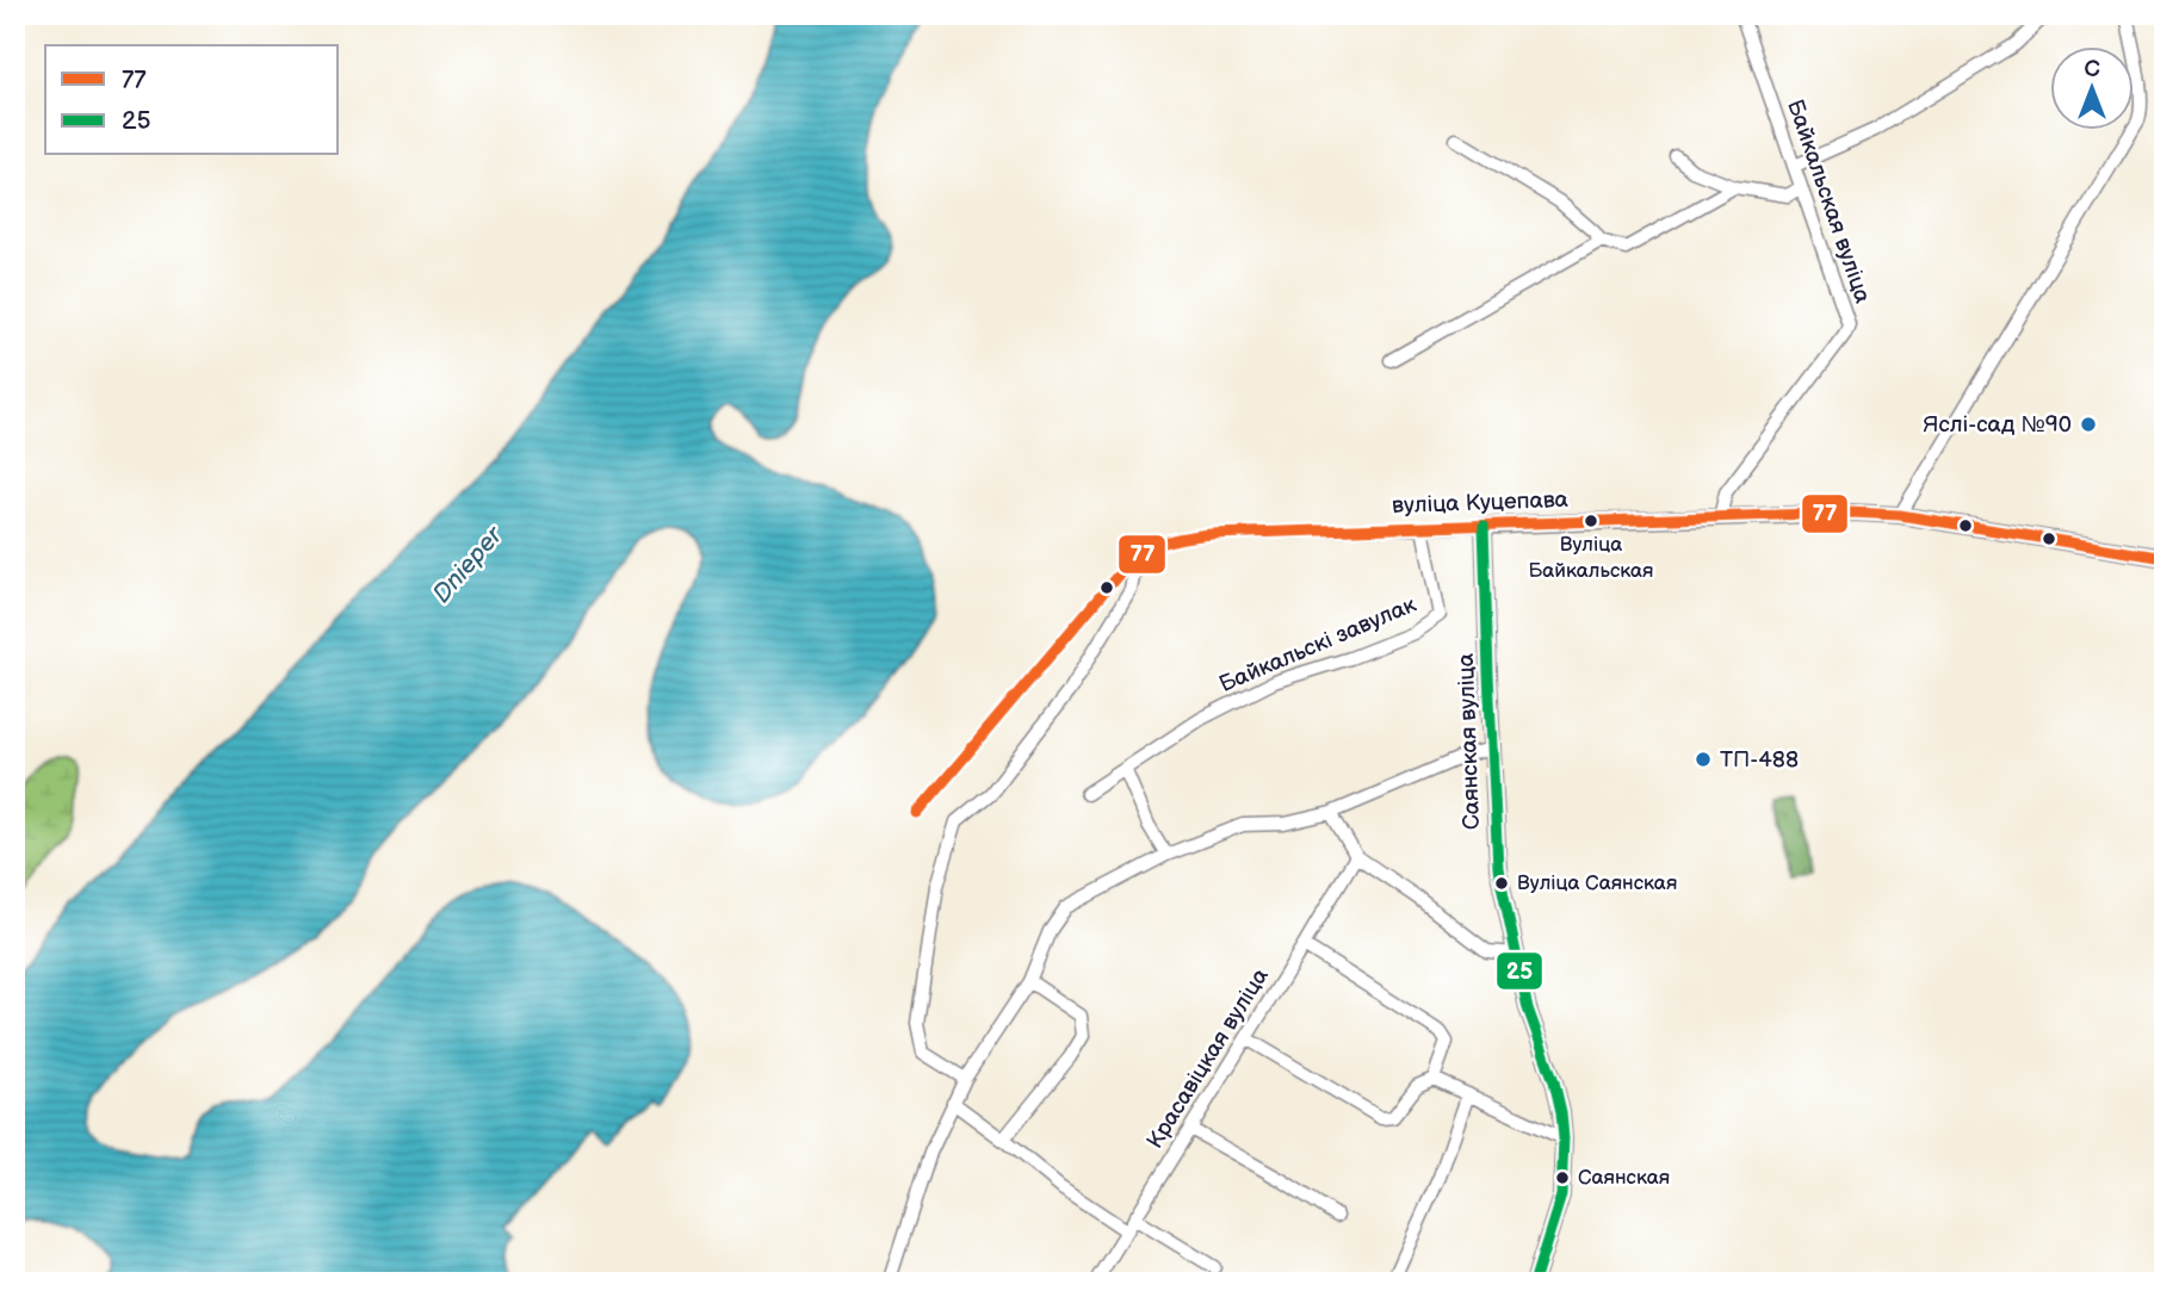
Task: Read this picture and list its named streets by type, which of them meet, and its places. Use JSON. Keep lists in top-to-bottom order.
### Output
{
  "streets": {
    "main road": ["вуліца Куцепава", "Саянская вуліца"],
    "street": ["Байкальская вуліца", "Байкальскі завулак", "Красавіцкая вуліца"]
  },
  "crossings": [
    ["Байкальская вуліца", "вуліца Куцепава"],
    ["вуліца Куцепава", "Байкальскі завулак"],
    ["вуліца Куцепава", "Саянская вуліца"]
  ],
  "water": ["Dnieper"],
  "places": [
    "Яслі-сад №90",
    "Вуліца Байкальская",
    "ТП-488",
    "Вуліца Саянская",
    "Саянская"
  ],
  "lines": ["transit line 77", "transit line 25"],
  "legend": ["77", "25"],
  "north": "top"
}
